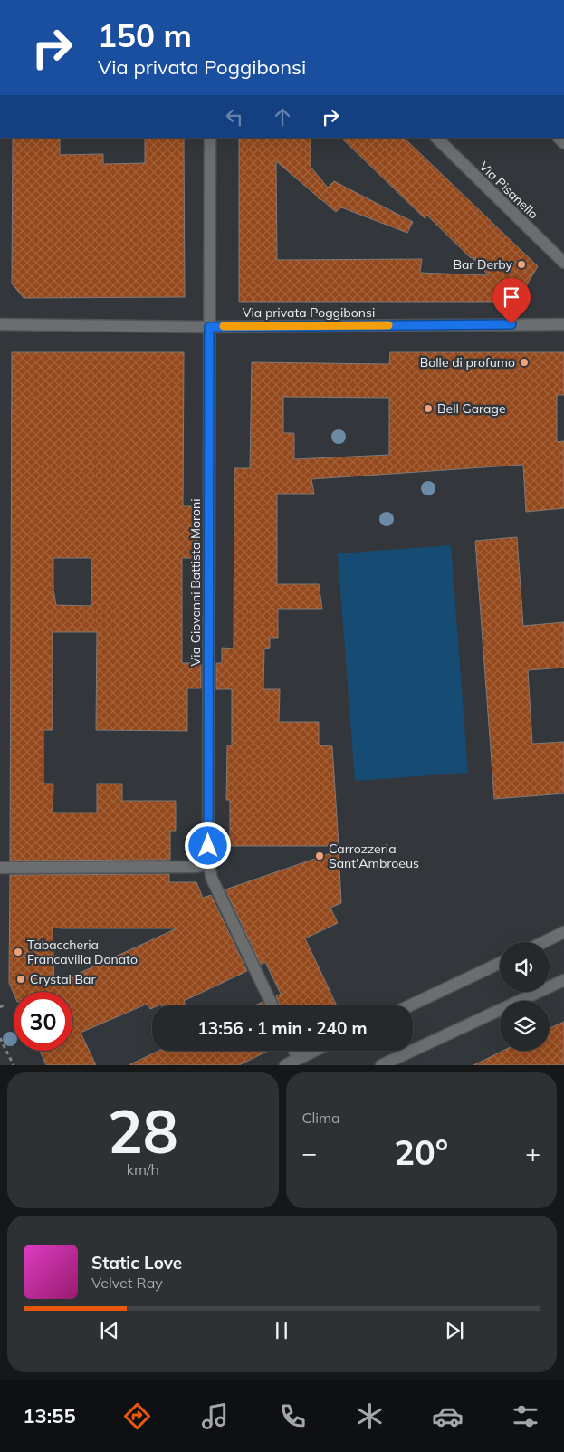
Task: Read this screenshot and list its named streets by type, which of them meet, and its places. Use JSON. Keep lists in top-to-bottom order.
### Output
{
  "streets": {
    "street": ["Via Pisanello", "Via privata Poggibonsi", "Via Giovanni Battista Moroni"]
  },
  "crossings": [
    ["Via privata Poggibonsi", "Via Giovanni Battista Moroni"]
  ],
  "places": [
    "Bar Derby",
    "Bolle di profumo",
    "Bell Garage",
    "Carrozzeria Sant'Ambroeus",
    "Tabaccheria Francavilla Donato",
    "Crystal Bar"
  ],
  "page": {
    "turn": ["150 m", "Via privata Poggibonsi"],
    "limit": "30",
    "trip": "13:56 · 1 min · 240 m",
    "tile": [
      ["28", "km/h"],
      "Clima"
    ],
    "heat": ["−", "20°", "+"],
    "song": ["Static Love", "Velvet Ray"],
    "tabs": "13:55"
  }
}
